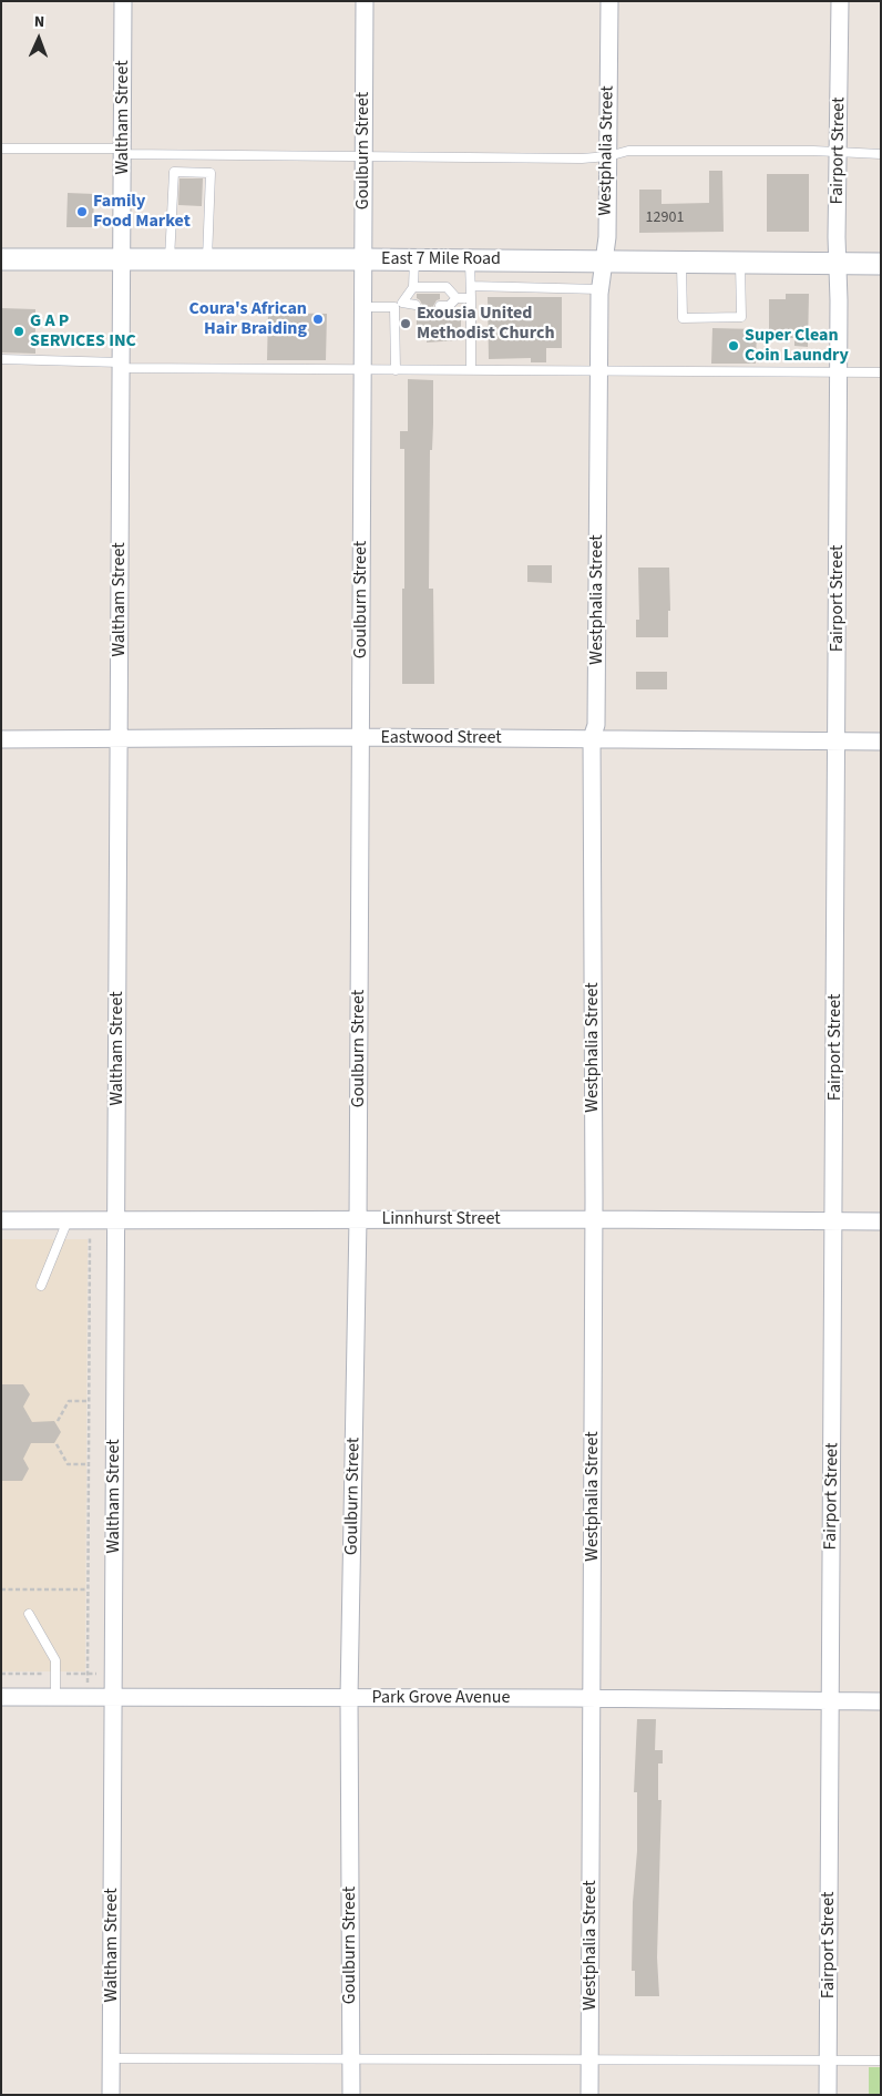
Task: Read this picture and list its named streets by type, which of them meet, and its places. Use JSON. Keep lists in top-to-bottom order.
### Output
{
  "streets": {
    "street": [
      "Waltham Street",
      "Goulburn Street",
      "Westphalia Street",
      "Fairport Street",
      "East 7 Mile Road",
      "Eastwood Street",
      "Linnhurst Street",
      "Park Grove Avenue"
    ]
  },
  "crossings": [
    ["Waltham Street", "East 7 Mile Road"],
    ["Waltham Street", "Eastwood Street"],
    ["Waltham Street", "Linnhurst Street"],
    ["Waltham Street", "Park Grove Avenue"],
    ["Goulburn Street", "East 7 Mile Road"],
    ["Goulburn Street", "Eastwood Street"],
    ["Goulburn Street", "Linnhurst Street"],
    ["Goulburn Street", "Park Grove Avenue"],
    ["Westphalia Street", "East 7 Mile Road"],
    ["Westphalia Street", "Eastwood Street"],
    ["Westphalia Street", "Linnhurst Street"],
    ["Westphalia Street", "Park Grove Avenue"],
    ["Fairport Street", "East 7 Mile Road"],
    ["Fairport Street", "Eastwood Street"],
    ["Fairport Street", "Linnhurst Street"],
    ["Fairport Street", "Park Grove Avenue"]
  ],
  "places": [
    "Family Food Market",
    "Coura's African Hair Braiding",
    "Exousia United Methodist Church",
    "G A P SERVICES INC",
    "Super Clean Coin Laundry"
  ],
  "house_numbers": ["12901"],
  "north": "top"
}
